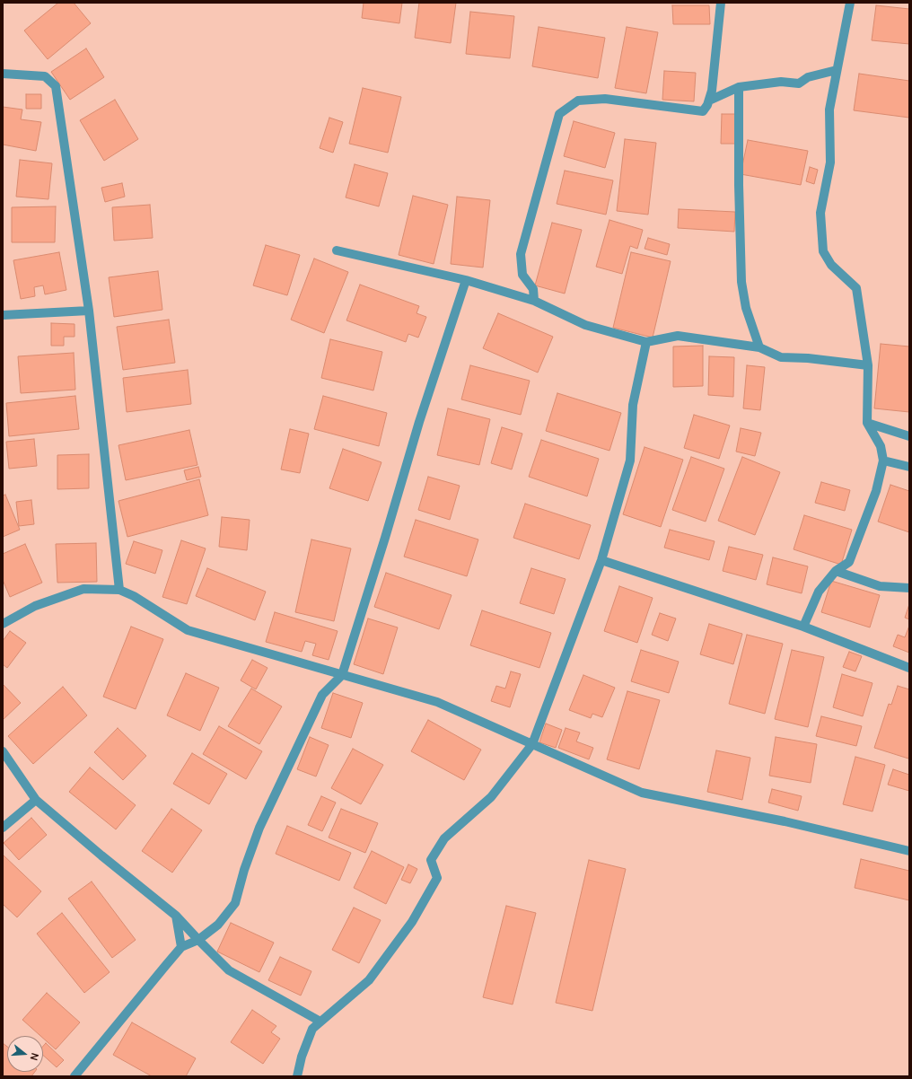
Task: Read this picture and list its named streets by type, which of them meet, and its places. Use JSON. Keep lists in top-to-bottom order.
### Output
{
  "north": "right"
}
